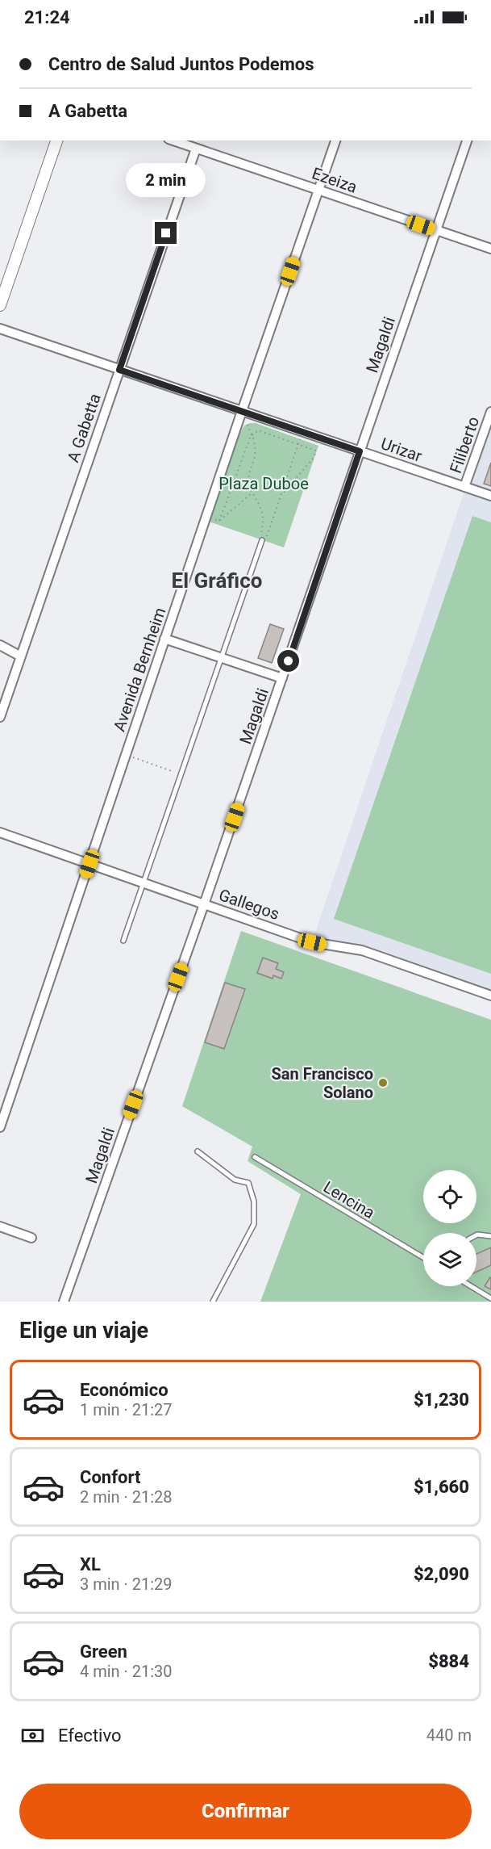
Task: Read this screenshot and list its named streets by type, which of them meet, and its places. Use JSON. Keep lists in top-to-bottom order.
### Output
{
  "streets": {
    "street": [
      "Ezeiza",
      "Magaldi",
      "A Gabetta",
      "Filiberto",
      "Urizar",
      "Avenida Bernheim",
      "Gallegos"
    ],
    "lane": ["Lencina"]
  },
  "crossings": [
    ["Ezeiza", "Magaldi"],
    ["Ezeiza", "A Gabetta"],
    ["Ezeiza", "Avenida Bernheim"],
    ["Magaldi", "Urizar"],
    ["Magaldi", "Gallegos"],
    ["A Gabetta", "Urizar"],
    ["Filiberto", "Urizar"],
    ["Urizar", "Avenida Bernheim"],
    ["Avenida Bernheim", "Gallegos"]
  ],
  "districts": ["El Gráfico"],
  "parks": ["Plaza Duboe"],
  "places": ["San Francisco Solano"],
  "page": {
    "status": "21:24",
    "banner": ["Centro de Salud Juntos Podemos", "A Gabetta"],
    "bubble": "2 min",
    "heading": "Elige un viaje",
    "list": [
      {
        "name": "Económico",
        "note": "1 min · 21:27",
        "value": "$1,230"
      },
      {
        "name": "Confort",
        "note": "2 min · 21:28",
        "value": "$1,660"
      },
      {
        "name": "XL",
        "note": "3 min · 21:29",
        "value": "$2,090"
      },
      {
        "name": "Green",
        "note": "4 min · 21:30",
        "value": "$884"
      }
    ],
    "pay": ["Efectivo", "440 m"],
    "buttons": "Confirmar"
  }
}
